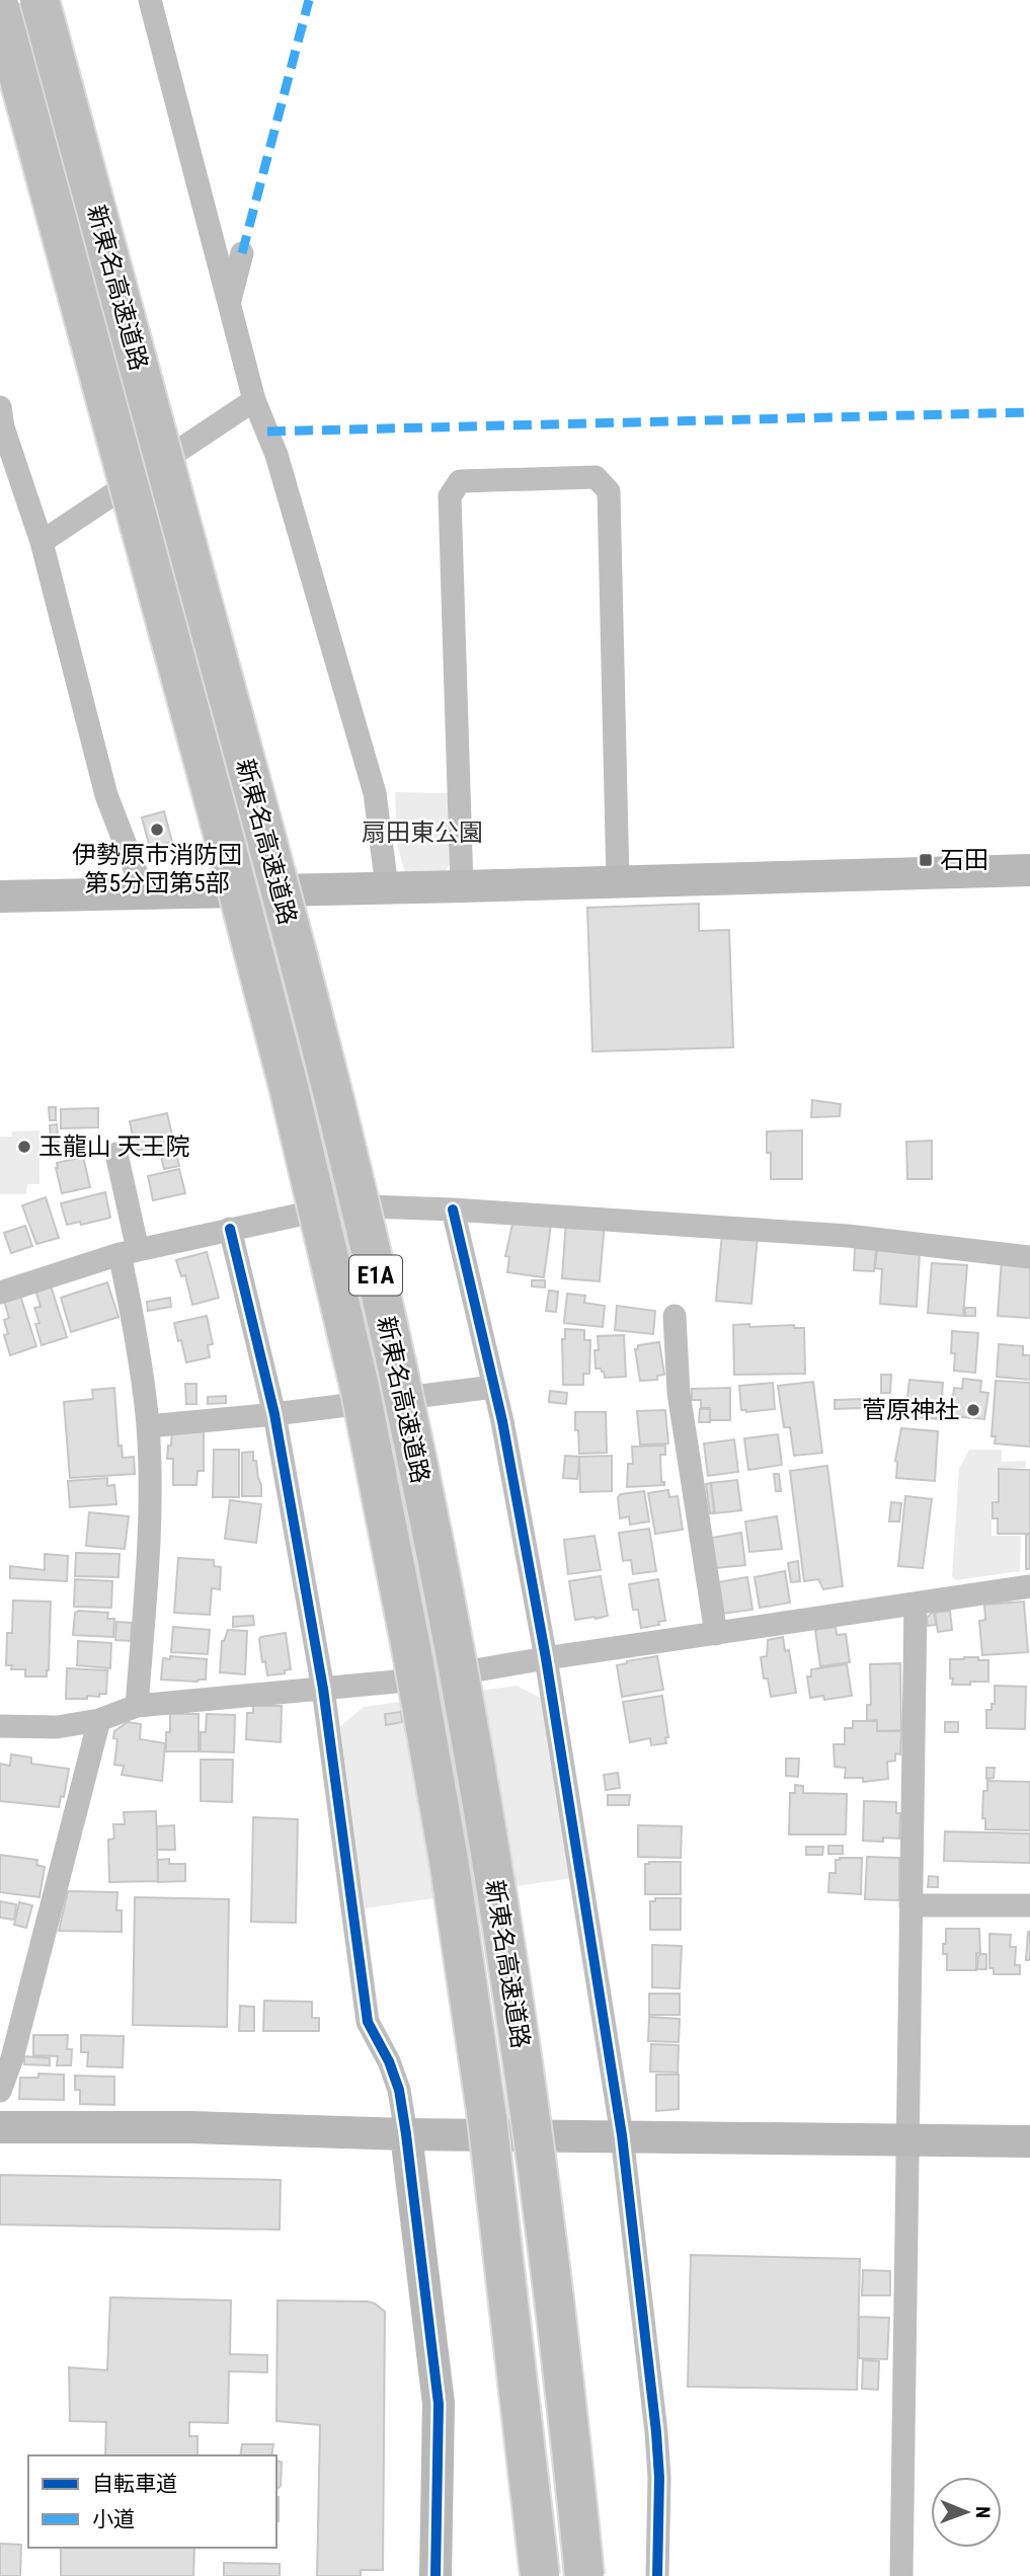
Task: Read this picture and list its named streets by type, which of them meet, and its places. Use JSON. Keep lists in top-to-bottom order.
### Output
{
  "streets": {
    "highway": ["新東名高速道路", "E1A"]
  },
  "parks": ["扇田東公園"],
  "places": {
    "other": ["伊勢原市消防団 第5分団第5部", "玉龍山 天王院", "菅原神社"],
    "transit": ["石田"]
  },
  "legend": ["自転車道", "小道"],
  "north": "right"
}
